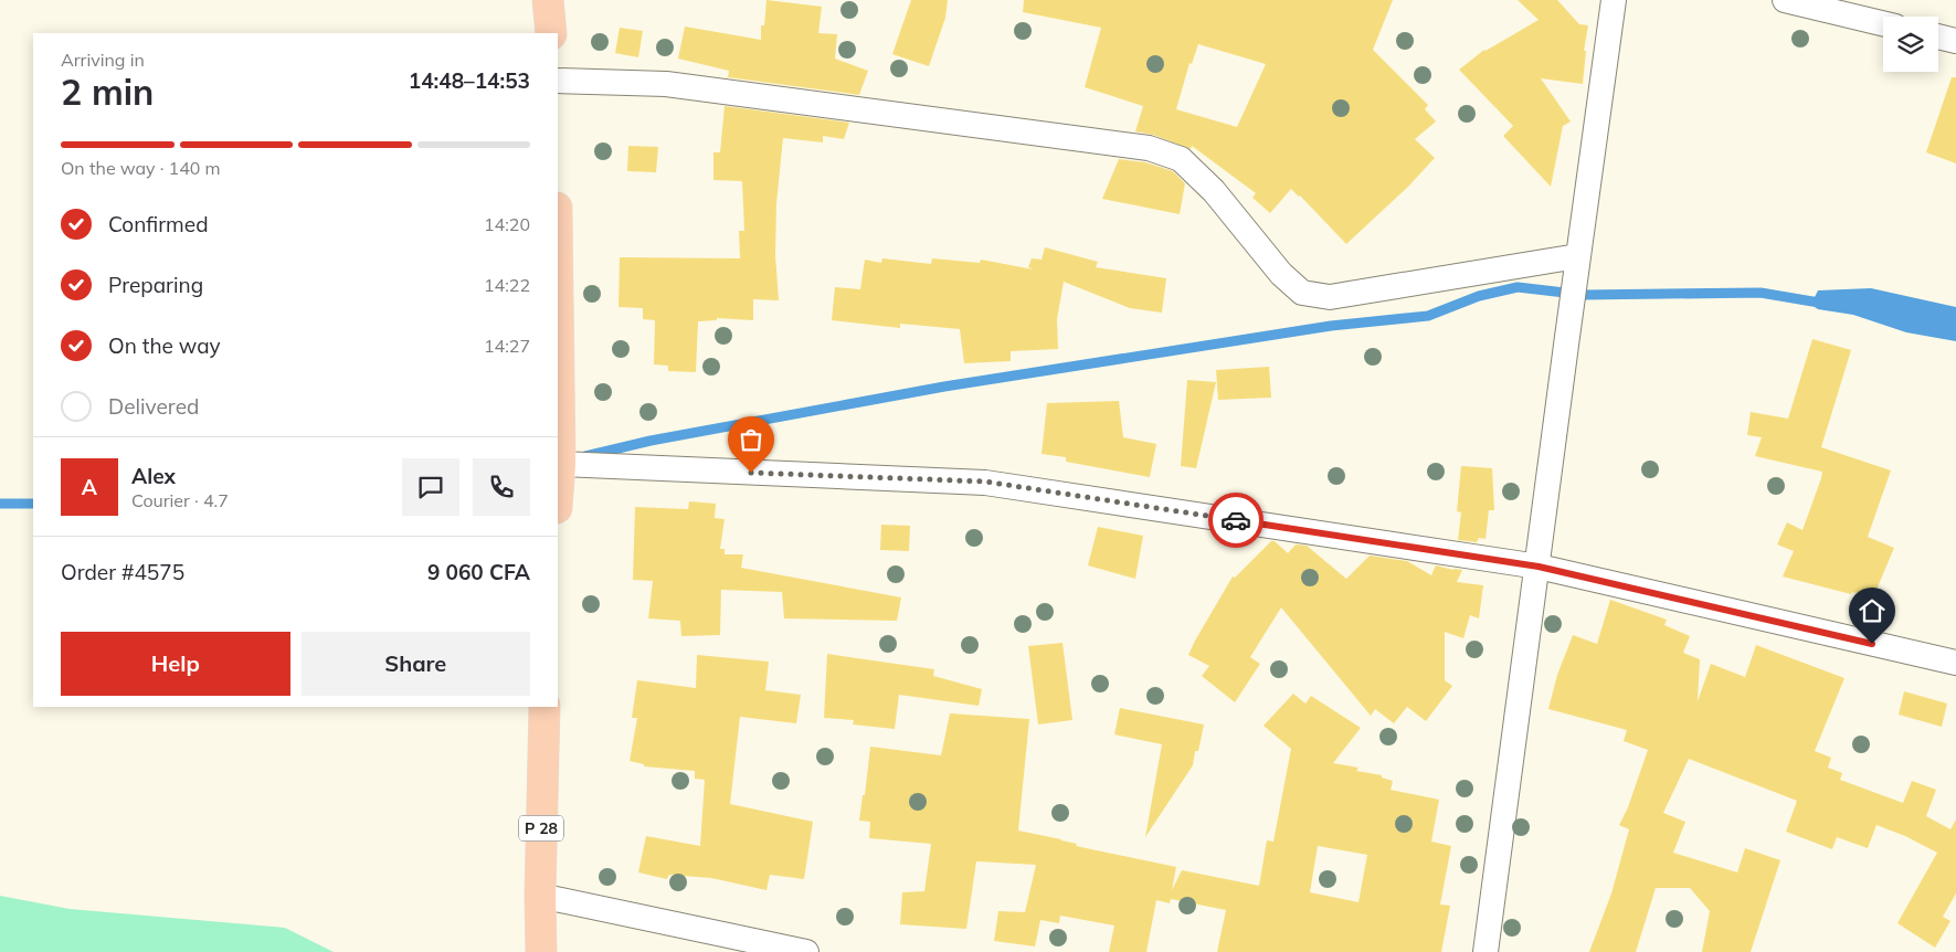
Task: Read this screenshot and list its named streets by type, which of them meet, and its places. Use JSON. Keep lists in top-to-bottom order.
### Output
{
  "streets": {
    "main road": ["P 28"]
  },
  "page": {
    "heading": ["2 min", "Arriving in", "14:48–14:53"],
    "panel": [
      "Alex",
      "Courier · 4.7",
      "Order #4575",
      "9 060 CFA"
    ],
    "bar": "On the way · 140 m",
    "list": [
      ["Confirmed", "14:20"],
      ["Preparing", "14:22"],
      ["On the way", "14:27"],
      "Delivered"
    ],
    "round": "A",
    "buttons": ["Help", "Share"]
  }
}
